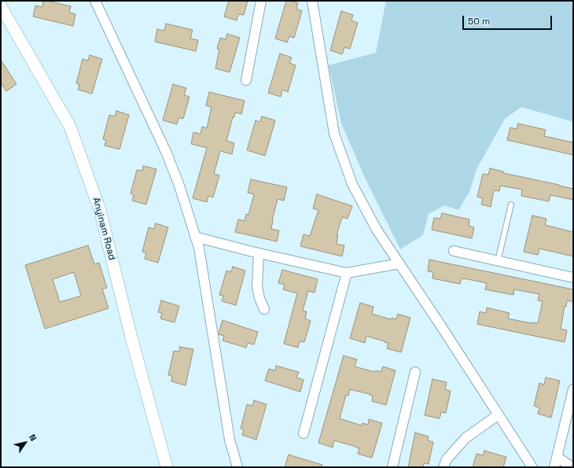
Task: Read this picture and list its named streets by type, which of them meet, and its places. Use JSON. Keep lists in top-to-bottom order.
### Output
{
  "streets": {
    "street": ["Anyinam Road"]
  },
  "scale_bar": "50 m",
  "north": "top right"
}
